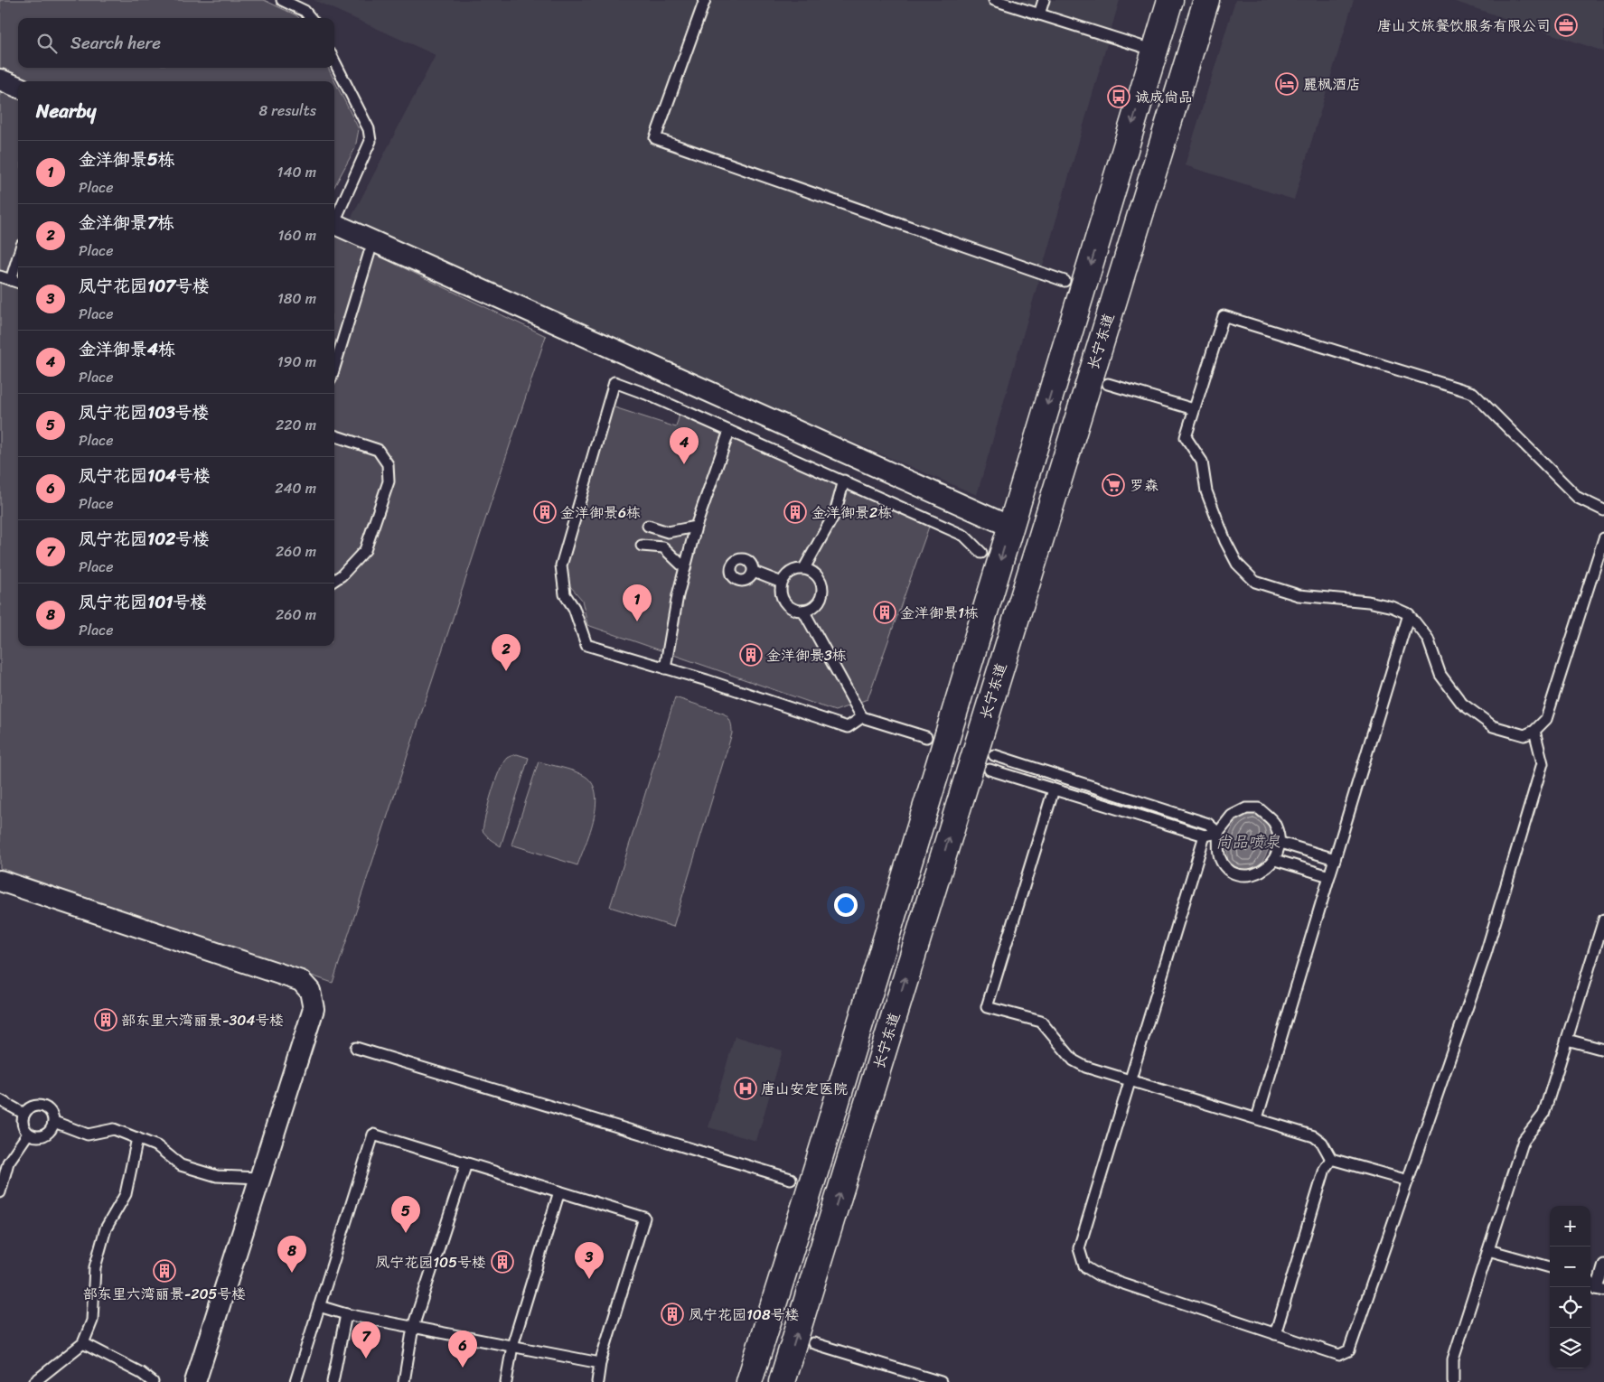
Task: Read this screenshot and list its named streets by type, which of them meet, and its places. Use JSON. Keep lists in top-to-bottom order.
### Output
{
  "streets": {
    "main road": ["长宁东道"]
  },
  "water": ["尚品喷泉"],
  "places": {
    "office": ["唐山文旅餐饮服务有限公司"],
    "hotel": ["麗枫酒店"],
    "bus stop": ["诚成尚品"],
    "supermarket": ["罗森"],
    "building": [
      "金洋御景6栋",
      "金洋御景2栋",
      "金洋御景1栋",
      "金洋御景3栋",
      "部东里六湾丽景-304号楼",
      "凤宁花园105号楼",
      "部东里六湾丽景-205号楼",
      "凤宁花园108号楼"
    ],
    "hospital": ["唐山安定医院"]
  },
  "page": {
    "search": "Search here",
    "heading": ["Nearby", "8 results"],
    "list": [
      {
        "mark": "1",
        "name": "金洋御景5栋",
        "note": "Place",
        "value": "140 m"
      },
      {
        "mark": "2",
        "name": "金洋御景7栋",
        "note": "Place",
        "value": "160 m"
      },
      {
        "mark": "3",
        "name": "凤宁花园107号楼",
        "note": "Place",
        "value": "180 m"
      },
      {
        "mark": "4",
        "name": "金洋御景4栋",
        "note": "Place",
        "value": "190 m"
      },
      {
        "mark": "5",
        "name": "凤宁花园103号楼",
        "note": "Place",
        "value": "220 m"
      },
      {
        "mark": "6",
        "name": "凤宁花园104号楼",
        "note": "Place",
        "value": "240 m"
      },
      {
        "mark": "7",
        "name": "凤宁花园102号楼",
        "note": "Place",
        "value": "260 m"
      },
      {
        "mark": "8",
        "name": "凤宁花园101号楼",
        "note": "Place",
        "value": "260 m"
      }
    ],
    "pins": [
      "4",
      "1",
      "2",
      "5",
      "8",
      "3",
      "7",
      "6"
    ],
    "map_buttons": ["+", "−"]
  }
}
